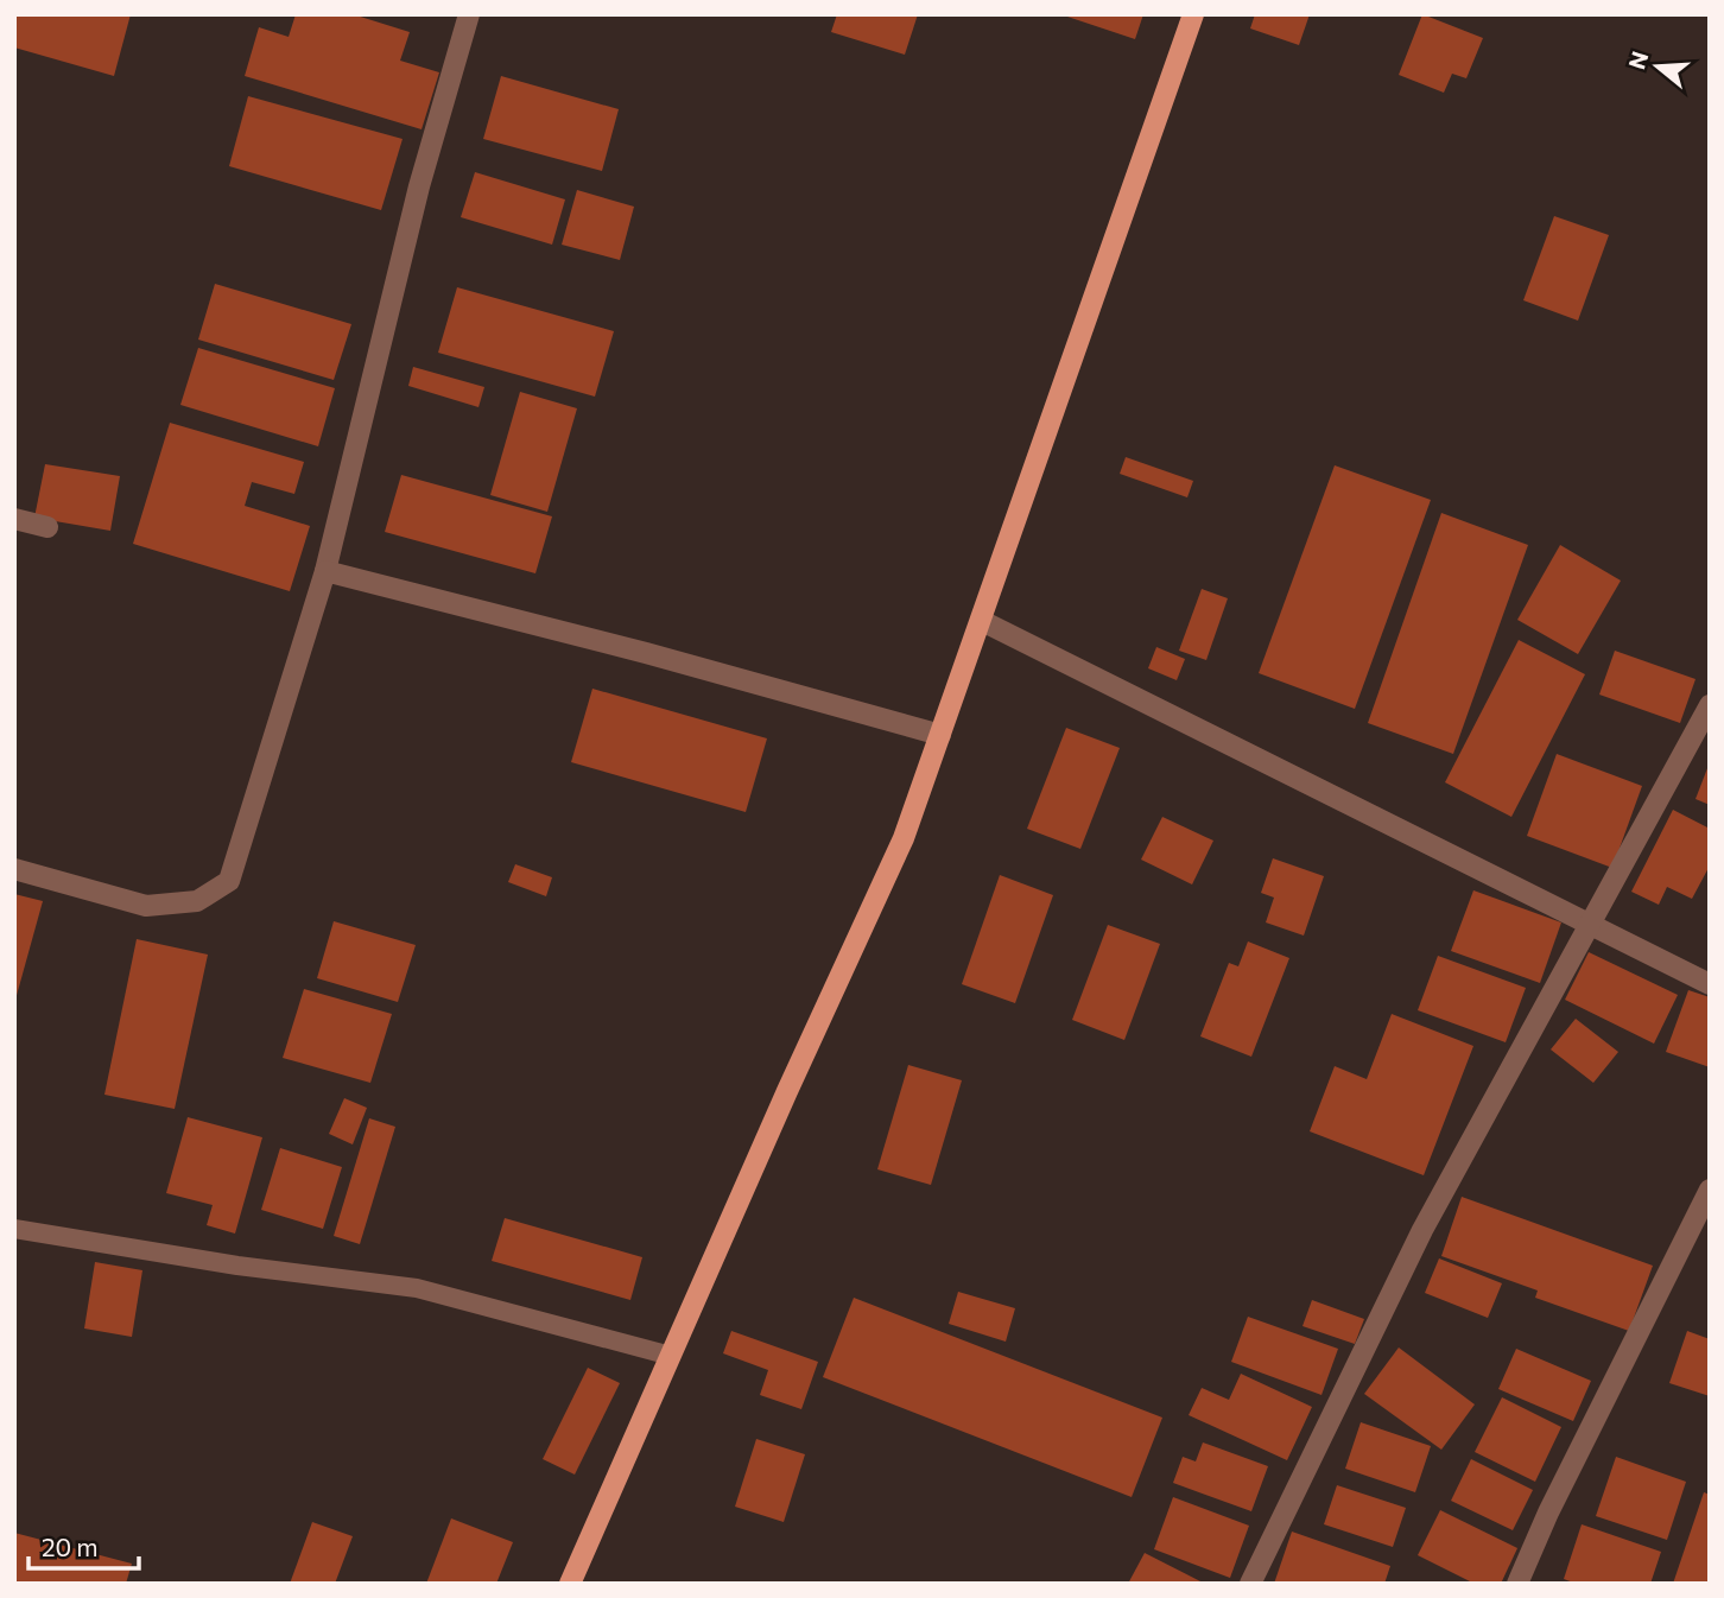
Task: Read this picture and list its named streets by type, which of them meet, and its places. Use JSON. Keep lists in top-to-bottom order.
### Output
{
  "scale_bar": "20 m",
  "north": "left"
}
